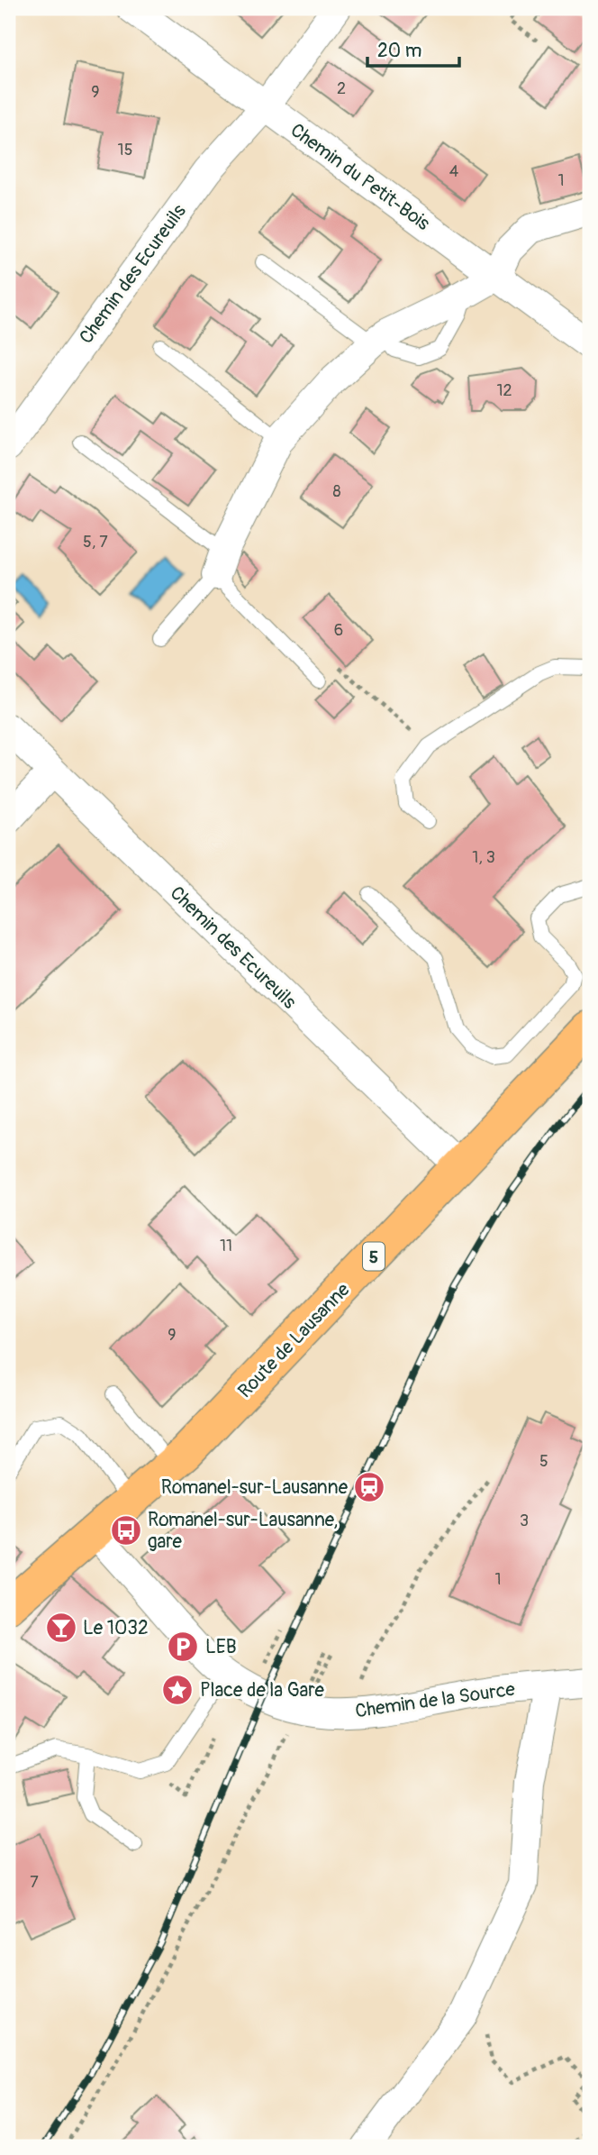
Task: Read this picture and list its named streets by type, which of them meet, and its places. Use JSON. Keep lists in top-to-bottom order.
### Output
{
  "streets": {
    "main road": ["5", "Route de Lausanne"],
    "street": ["Chemin du Petit-Bois", "Chemin des Ecureuils", "Chemin de la Source"]
  },
  "crossings": [
    ["Chemin du Petit-Bois", "Chemin des Ecureuils"],
    ["Chemin des Ecureuils", "Route de Lausanne"]
  ],
  "places": {
    "station": ["Romanel-sur-Lausanne"],
    "bus stop": ["Romanel-sur-Lausanne, gare"],
    "bar": ["Le 1032"],
    "parking": ["LEB"],
    "place": ["Place de la Gare"]
  },
  "house_numbers": [
    "2",
    "9",
    "15",
    "4",
    "1",
    "12",
    "8",
    "5, 7",
    "6",
    "1, 3",
    "11",
    "9",
    "5",
    "3",
    "1",
    "7"
  ],
  "scale_bar": "20 m"
}
